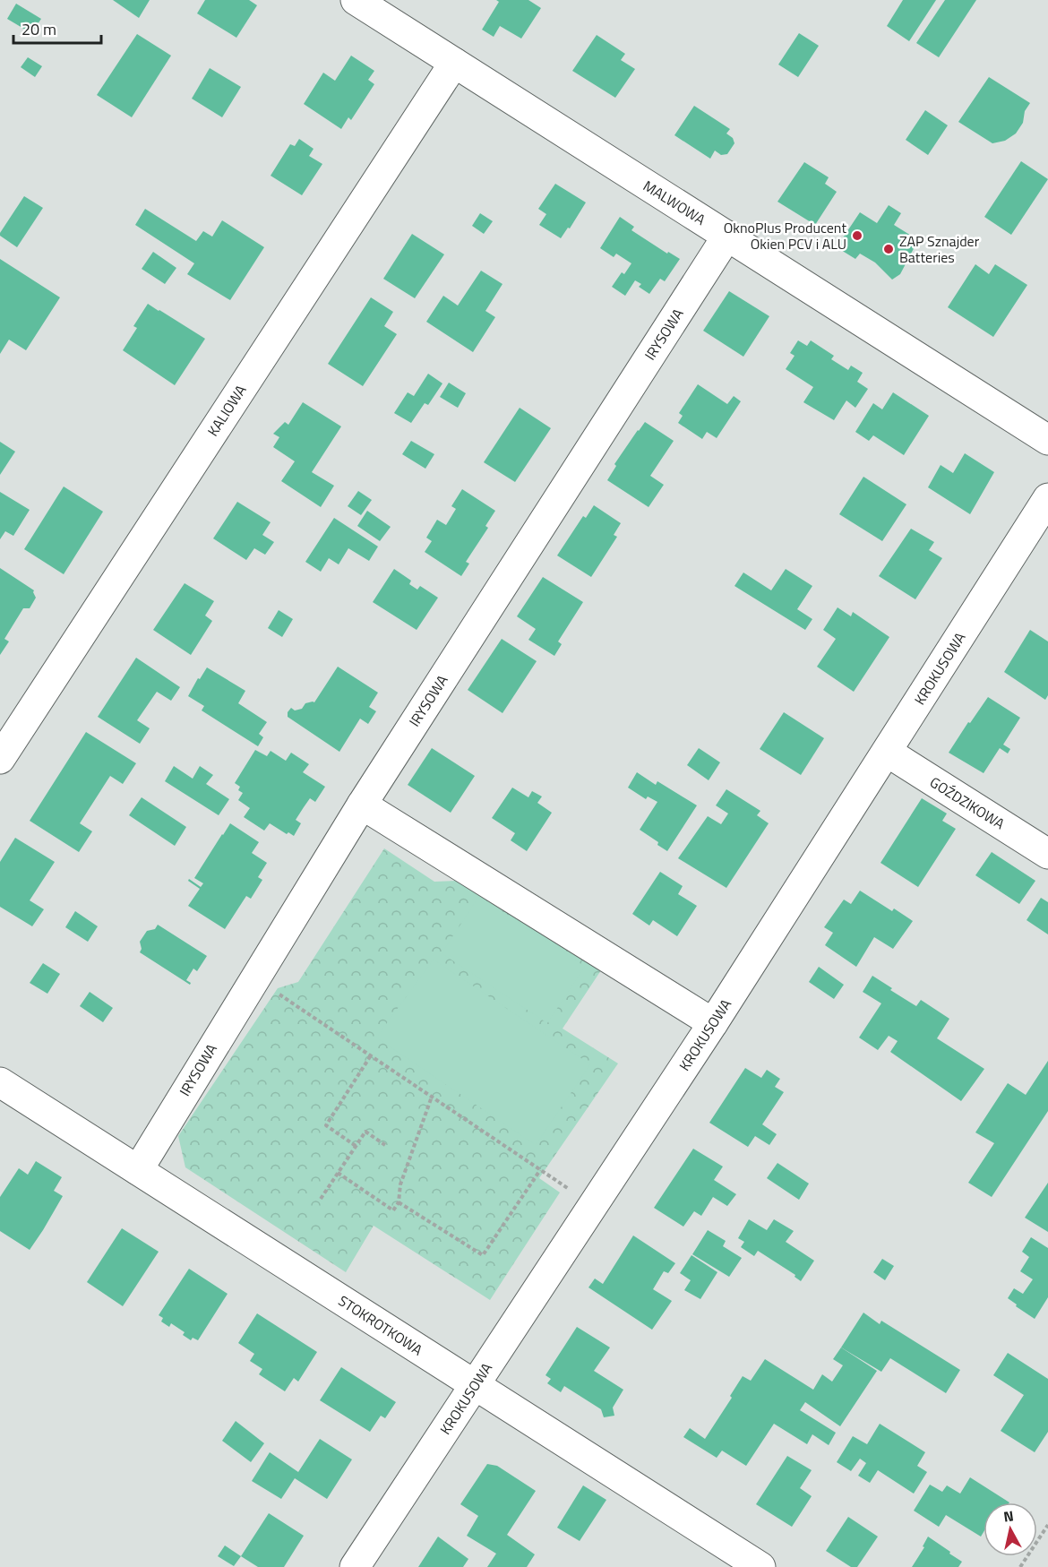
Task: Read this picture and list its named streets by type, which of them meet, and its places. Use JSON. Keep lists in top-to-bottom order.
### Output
{
  "streets": {
    "street": [
      "MALWOWA",
      "IRYSOWA",
      "KALIOWA",
      "KROKUSOWA",
      "GOŹDZIKOWA",
      "STOKROTKOWA"
    ]
  },
  "crossings": [
    ["MALWOWA", "IRYSOWA"],
    ["MALWOWA", "KALIOWA"],
    ["IRYSOWA", "STOKROTKOWA"],
    ["KROKUSOWA", "GOŹDZIKOWA"],
    ["KROKUSOWA", "STOKROTKOWA"]
  ],
  "places": ["OknoPlus Producent Okien PCV i ALU", "ZAP Sznajder Batteries"],
  "scale_bar": "20 m",
  "north": "top"
}
